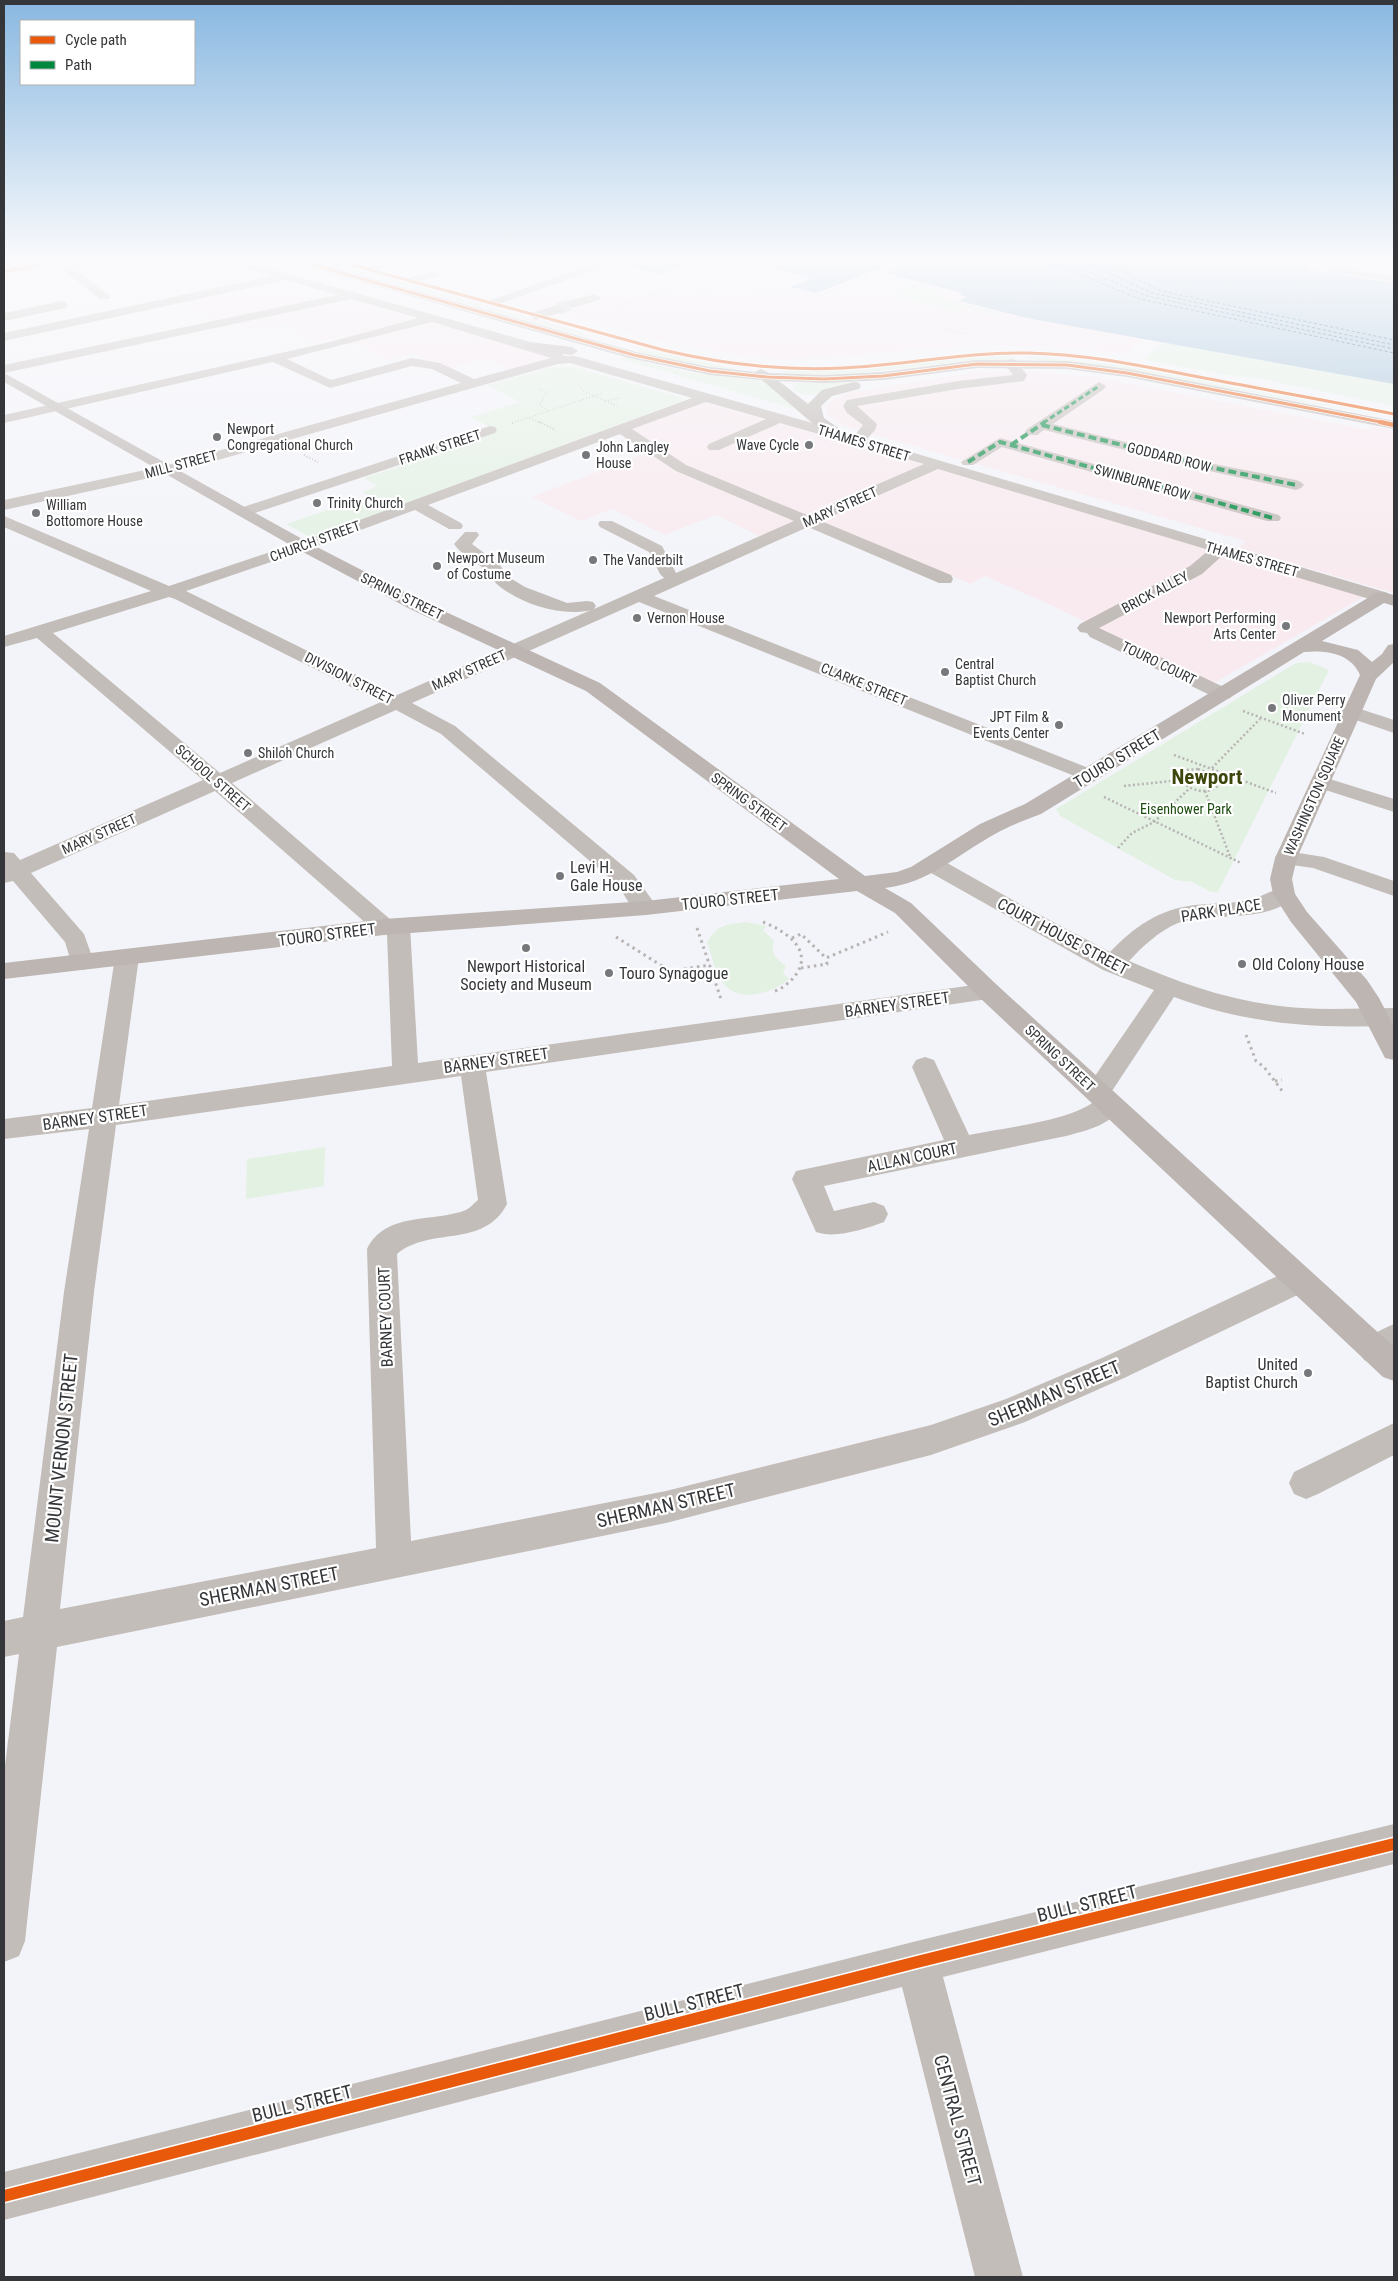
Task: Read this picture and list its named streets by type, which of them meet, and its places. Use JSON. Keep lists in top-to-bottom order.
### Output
{
  "streets": {
    "main road": ["SPRING STREET", "TOURO STREET", "WASHINGTON SQUARE"],
    "street": [
      "THAMES STREET",
      "FRANK STREET",
      "GODDARD ROW",
      "MILL STREET",
      "SWINBURNE ROW",
      "MARY STREET",
      "CHURCH STREET",
      "BRICK ALLEY",
      "TOURO COURT",
      "DIVISION STREET",
      "CLARKE STREET",
      "SCHOOL STREET",
      "PARK PLACE",
      "COURT HOUSE STREET",
      "BARNEY STREET",
      "ALLAN COURT",
      "BARNEY COURT",
      "SHERMAN STREET",
      "MOUNT VERNON STREET",
      "BULL STREET",
      "CENTRAL STREET"
    ]
  },
  "crossings": [
    ["THAMES STREET", "MARY STREET"],
    ["THAMES STREET", "CHURCH STREET"],
    ["THAMES STREET", "BRICK ALLEY"],
    ["THAMES STREET", "TOURO STREET"],
    ["FRANK STREET", "SPRING STREET"],
    ["MILL STREET", "SPRING STREET"],
    ["MARY STREET", "SPRING STREET"],
    ["MARY STREET", "DIVISION STREET"],
    ["MARY STREET", "CLARKE STREET"],
    ["MARY STREET", "SCHOOL STREET"],
    ["CHURCH STREET", "SPRING STREET"],
    ["CHURCH STREET", "DIVISION STREET"],
    ["CHURCH STREET", "SCHOOL STREET"],
    ["BRICK ALLEY", "TOURO COURT"],
    ["SPRING STREET", "TOURO STREET"],
    ["SPRING STREET", "BARNEY STREET"],
    ["SPRING STREET", "ALLAN COURT"],
    ["SPRING STREET", "SHERMAN STREET"],
    ["TOURO COURT", "TOURO STREET"],
    ["DIVISION STREET", "TOURO STREET"],
    ["CLARKE STREET", "TOURO STREET"],
    ["TOURO STREET", "SCHOOL STREET"],
    ["TOURO STREET", "COURT HOUSE STREET"],
    ["TOURO STREET", "MOUNT VERNON STREET"],
    ["WASHINGTON SQUARE", "PARK PLACE"],
    ["WASHINGTON SQUARE", "COURT HOUSE STREET"],
    ["PARK PLACE", "COURT HOUSE STREET"],
    ["BARNEY STREET", "BARNEY COURT"],
    ["BARNEY STREET", "MOUNT VERNON STREET"],
    ["BARNEY COURT", "SHERMAN STREET"],
    ["SHERMAN STREET", "MOUNT VERNON STREET"],
    ["BULL STREET", "CENTRAL STREET"]
  ],
  "districts": ["Newport"],
  "parks": ["Eisenhower Park"],
  "places": [
    "Newport Congregational Church",
    "Wave Cycle",
    "John Langley House",
    "Trinity Church",
    "William Bottomore House",
    "The Vanderbilt",
    "Newport Museum of Costume",
    "Vernon House",
    "Newport Performing Arts Center",
    "Central Baptist Church",
    "Oliver Perry Monument",
    "JPT Film & Events Center",
    "Shiloh Church",
    "Levi H. Gale House",
    "Newport Historical Society and Museum",
    "Old Colony House",
    "Touro Synagogue",
    "United Baptist Church"
  ],
  "legend": ["Cycle path", "Path"]
}
